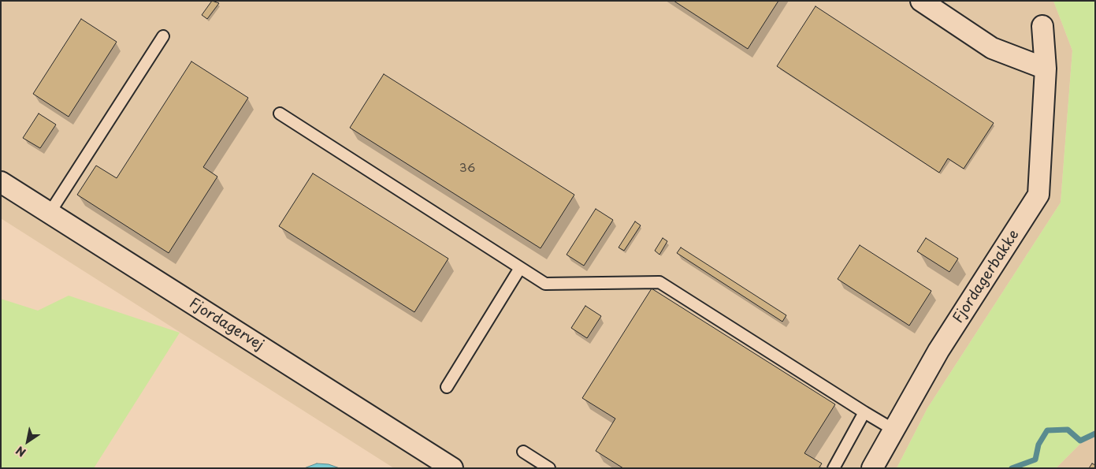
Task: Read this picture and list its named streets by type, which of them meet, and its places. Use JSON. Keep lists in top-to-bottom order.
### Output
{
  "streets": {
    "street": ["Fjordagerbakke", "Fjordagervej"]
  },
  "house_numbers": ["36"],
  "north": "bottom left"
}
